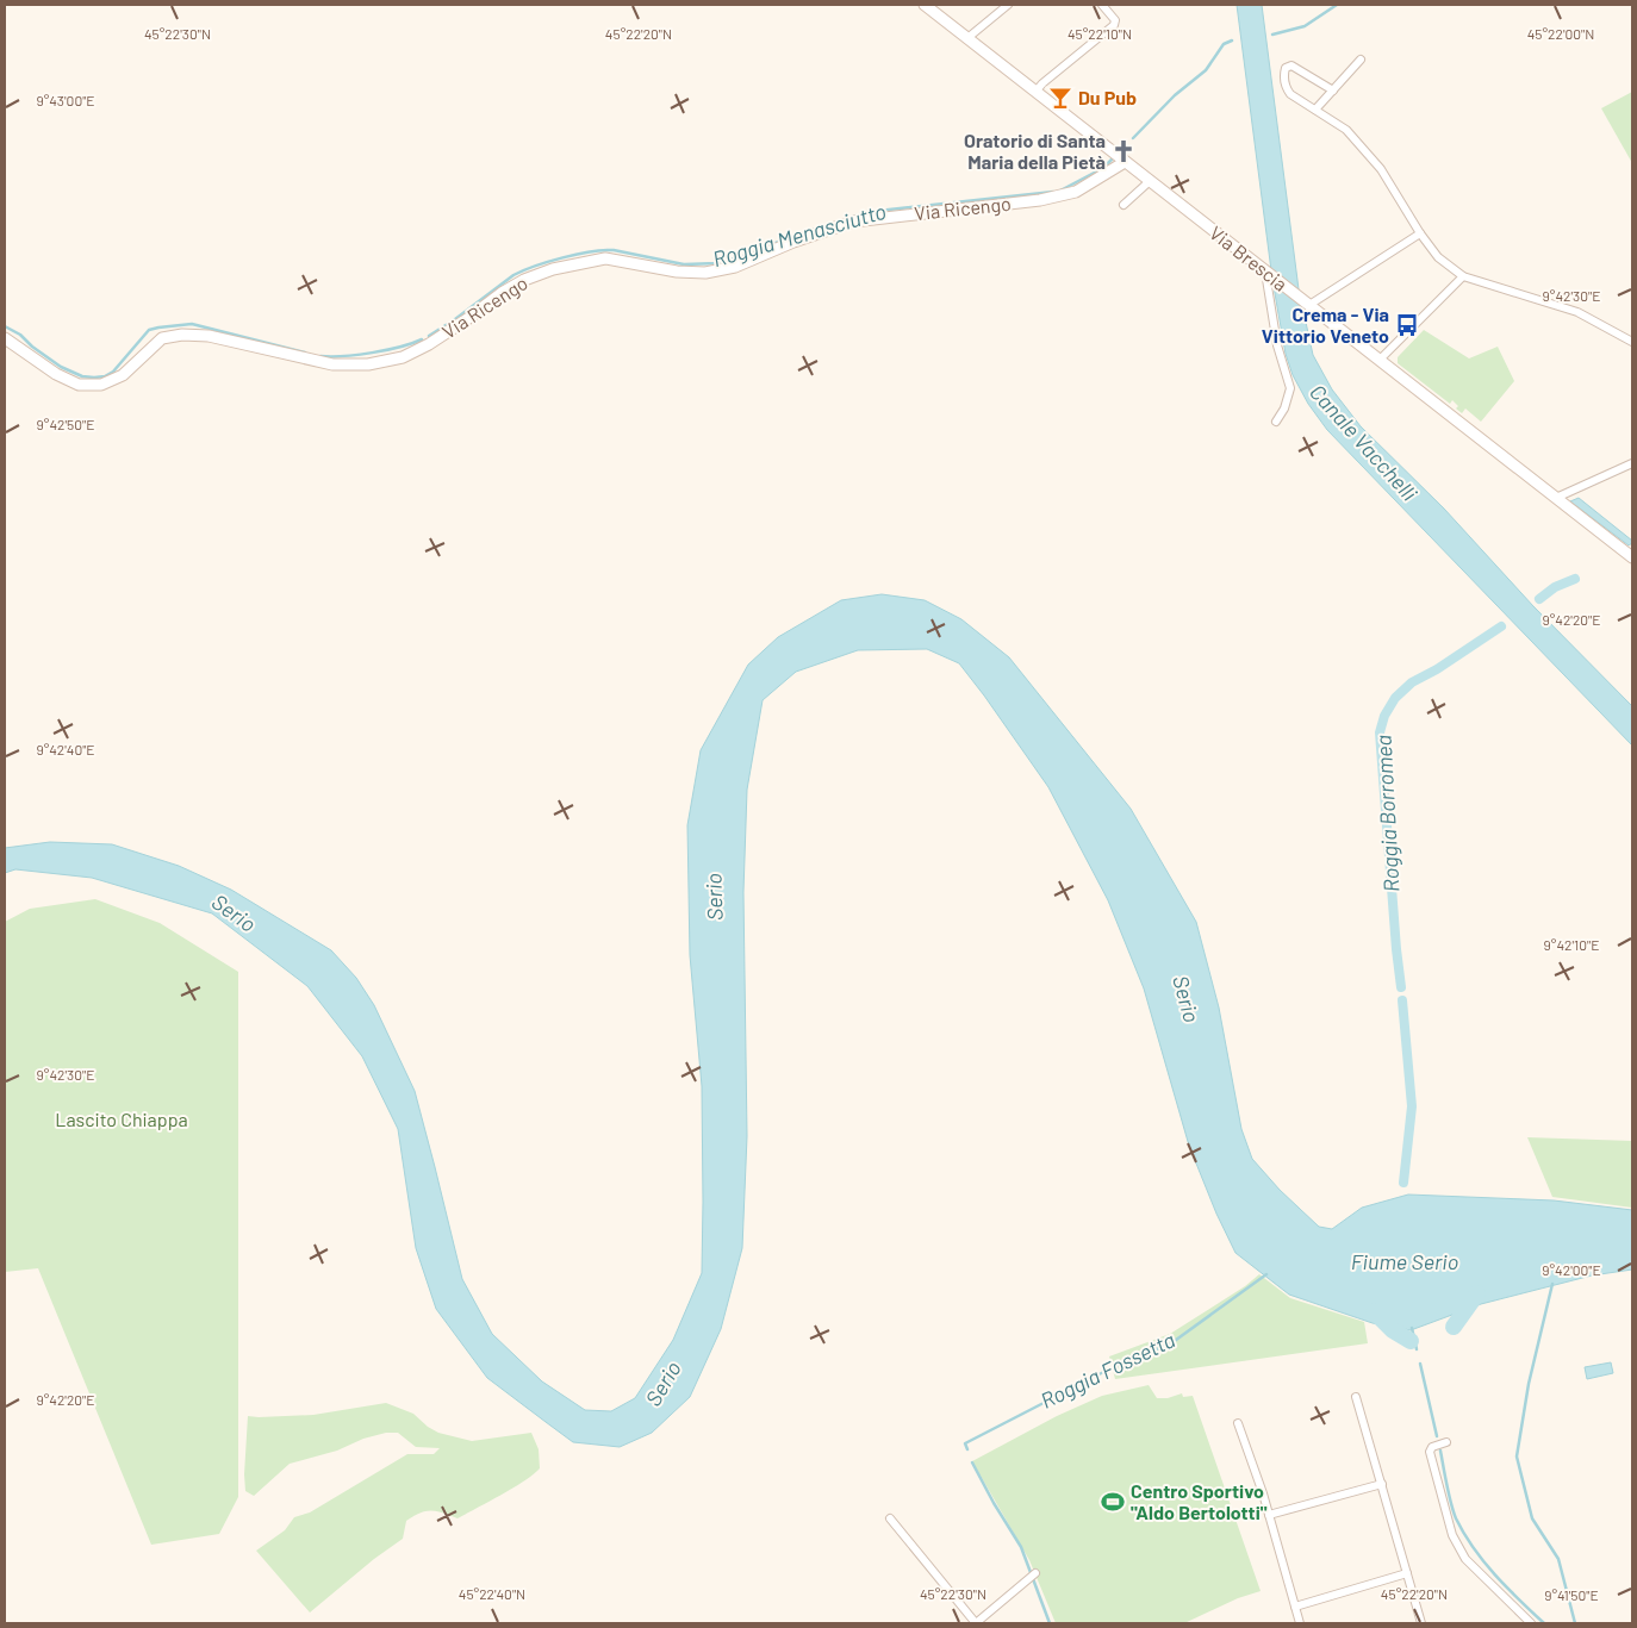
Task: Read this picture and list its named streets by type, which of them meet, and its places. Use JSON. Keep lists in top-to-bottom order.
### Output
{
  "streets": {
    "street": ["Via Ricengo", "Via Brescia"]
  },
  "crossings": [
    ["Via Ricengo", "Via Brescia"]
  ],
  "water": [
    "Roggia Menasciutto",
    "Canale Vacchelli",
    "Roggia Borromea",
    "Serio",
    "Fiume Serio",
    "Roggia Fossetta"
  ],
  "parks": ["Lascito Chiappa"],
  "places": {
    "bar": ["Du Pub"],
    "church": ["Oratorio di Santa Maria della Pietà"],
    "bus stop": ["Crema - Via Vittorio Veneto"],
    "sports": ["Centro Sportivo \"Aldo Bertolotti\""]
  },
  "coordinates": [
    "45°22'30\"N",
    "45°22'20\"N",
    "45°22'00\"N",
    "45°22'10\"N",
    "9°43'00\"E",
    "9°42'30\"E",
    "9°42'50\"E",
    "9°42'20\"E",
    "9°42'40\"E",
    "9°42'10\"E",
    "9°42'00\"E",
    "45°22'40\"N",
    "9°41'50\"E"
  ]
}
